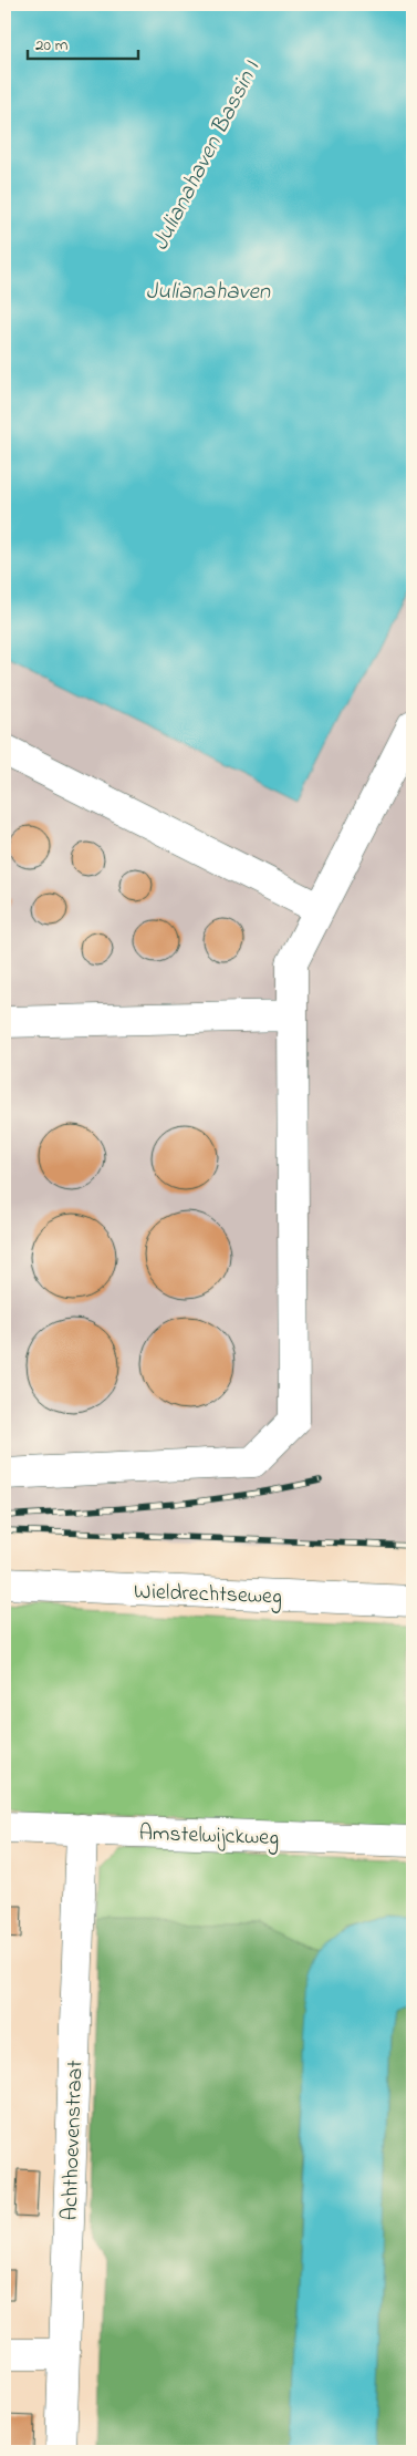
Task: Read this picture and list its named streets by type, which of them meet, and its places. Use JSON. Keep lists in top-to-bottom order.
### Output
{
  "streets": {
    "street": ["Wieldrechtseweg", "Amstelwijckweg", "Achthoevenstraat"]
  },
  "crossings": [
    ["Amstelwijckweg", "Achthoevenstraat"]
  ],
  "water": ["Julianahaven Bassin I", "Julianahaven"],
  "scale_bar": "20 m"
}
